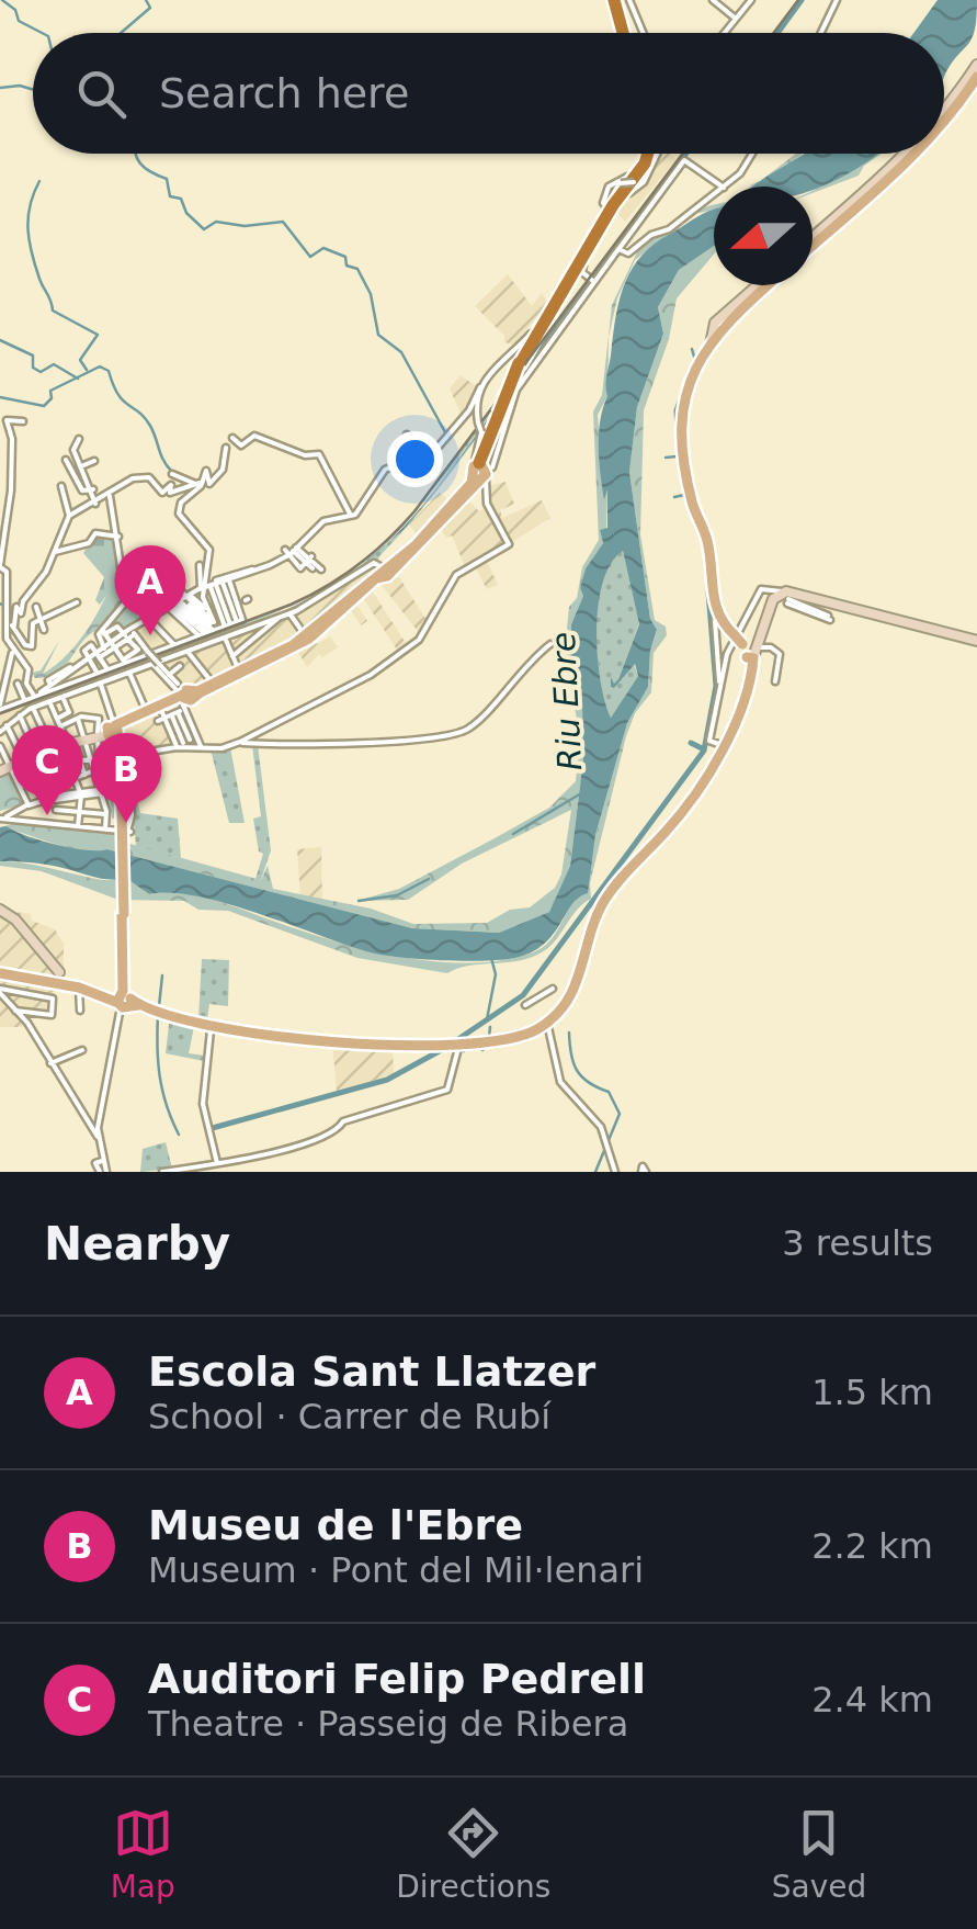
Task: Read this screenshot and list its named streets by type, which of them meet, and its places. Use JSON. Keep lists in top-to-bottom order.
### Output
{
  "water": ["Riu Ebre"],
  "north": "left",
  "page": {
    "search": "Search here",
    "pins": ["A", "C", "B"],
    "heading": ["Nearby", "3 results"],
    "list": [
      {
        "mark": "A",
        "name": "Escola Sant Llatzer",
        "note": "School · Carrer de Rubí",
        "value": "1.5 km"
      },
      {
        "mark": "B",
        "name": "Museu de l'Ebre",
        "note": "Museum · Pont del Mil·lenari",
        "value": "2.2 km"
      },
      {
        "mark": "C",
        "name": "Auditori Felip Pedrell",
        "note": "Theatre · Passeig de Ribera",
        "value": "2.4 km"
      }
    ],
    "nav": ["Map", "Directions", "Saved"]
  }
}
